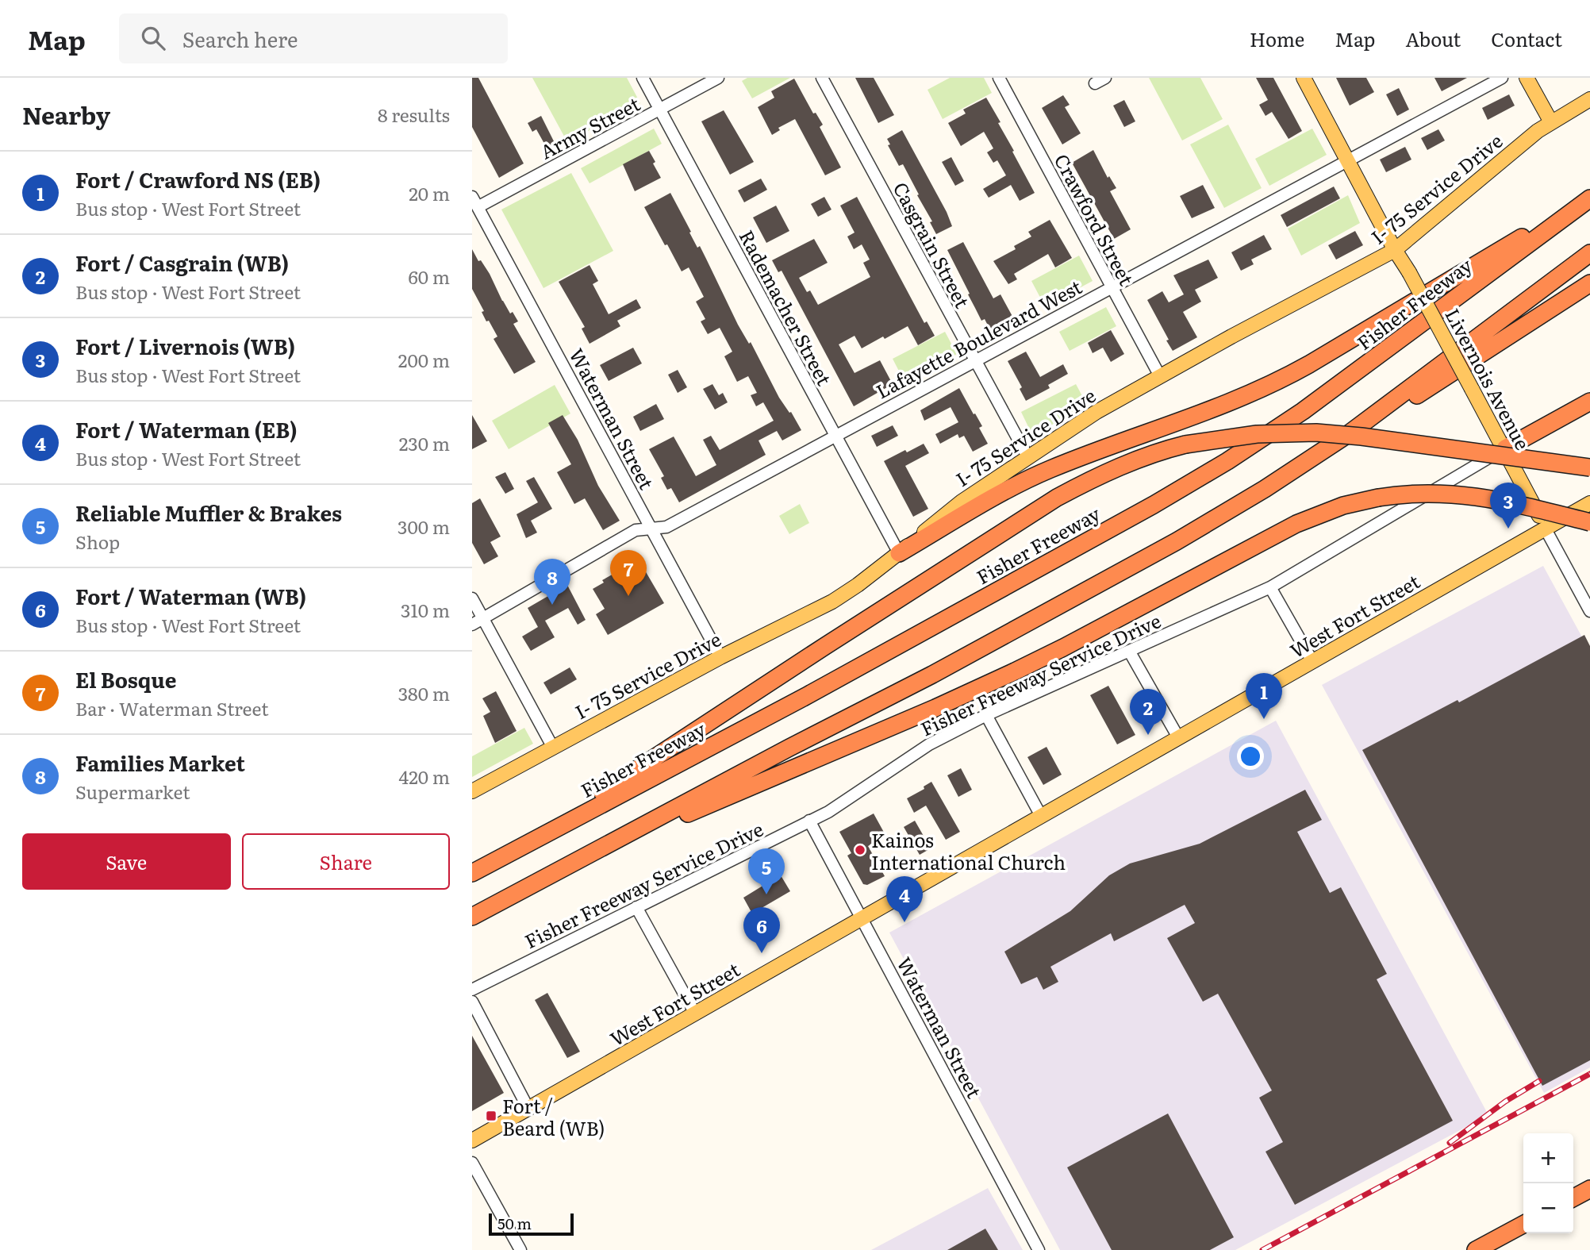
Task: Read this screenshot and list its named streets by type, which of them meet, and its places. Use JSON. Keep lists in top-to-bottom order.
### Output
{
  "streets": {
    "highway": ["Fisher Freeway"],
    "main road": ["I- 75 Service Drive", "Livernois Avenue", "West Fort Street"],
    "street": [
      "Army Street",
      "Crawford Street",
      "Casgrain Street",
      "Rademacher Street",
      "Lafayette Boulevard West",
      "Waterman Street",
      "Fisher Freeway Service Drive"
    ]
  },
  "crossings": [
    ["Army Street", "Rademacher Street"],
    ["Army Street", "Waterman Street"],
    ["I- 75 Service Drive", "Crawford Street"],
    ["I- 75 Service Drive", "Casgrain Street"],
    ["I- 75 Service Drive", "Rademacher Street"],
    ["I- 75 Service Drive", "Livernois Avenue"],
    ["I- 75 Service Drive", "Waterman Street"],
    ["Crawford Street", "Lafayette Boulevard West"],
    ["Casgrain Street", "Lafayette Boulevard West"],
    ["Rademacher Street", "Lafayette Boulevard West"],
    ["Lafayette Boulevard West", "Livernois Avenue"],
    ["Lafayette Boulevard West", "Waterman Street"],
    ["Livernois Avenue", "West Fort Street"],
    ["Livernois Avenue", "Fisher Freeway Service Drive"],
    ["Waterman Street", "West Fort Street"],
    ["Waterman Street", "Fisher Freeway Service Drive"]
  ],
  "places": {
    "other": ["Kainos International Church"],
    "transit": ["Fort / Beard (WB)"]
  },
  "scale_bar": "50 m",
  "page": {
    "header": "Map",
    "search": "Search here",
    "nav": [
      "Home",
      "Map",
      "About",
      "Contact"
    ],
    "heading": ["Nearby", "8 results"],
    "list": [
      {
        "mark": "1",
        "name": "Fort / Crawford NS (EB)",
        "note": "Bus stop · West Fort Street",
        "value": "20 m"
      },
      {
        "mark": "2",
        "name": "Fort / Casgrain (WB)",
        "note": "Bus stop · West Fort Street",
        "value": "60 m"
      },
      {
        "mark": "3",
        "name": "Fort / Livernois (WB)",
        "note": "Bus stop · West Fort Street",
        "value": "200 m"
      },
      {
        "mark": "4",
        "name": "Fort / Waterman (EB)",
        "note": "Bus stop · West Fort Street",
        "value": "230 m"
      },
      {
        "mark": "5",
        "name": "Reliable Muffler & Brakes",
        "note": "Shop",
        "value": "300 m"
      },
      {
        "mark": "6",
        "name": "Fort / Waterman (WB)",
        "note": "Bus stop · West Fort Street",
        "value": "310 m"
      },
      {
        "mark": "7",
        "name": "El Bosque",
        "note": "Bar · Waterman Street",
        "value": "380 m"
      },
      {
        "mark": "8",
        "name": "Families Market",
        "note": "Supermarket",
        "value": "420 m"
      }
    ],
    "pins": [
      "3",
      "7",
      "8",
      "1",
      "2",
      "5",
      "4",
      "6"
    ],
    "buttons": ["Save", "Share"],
    "map_buttons": ["+", "−"],
    "scale": "50 m"
  }
}
